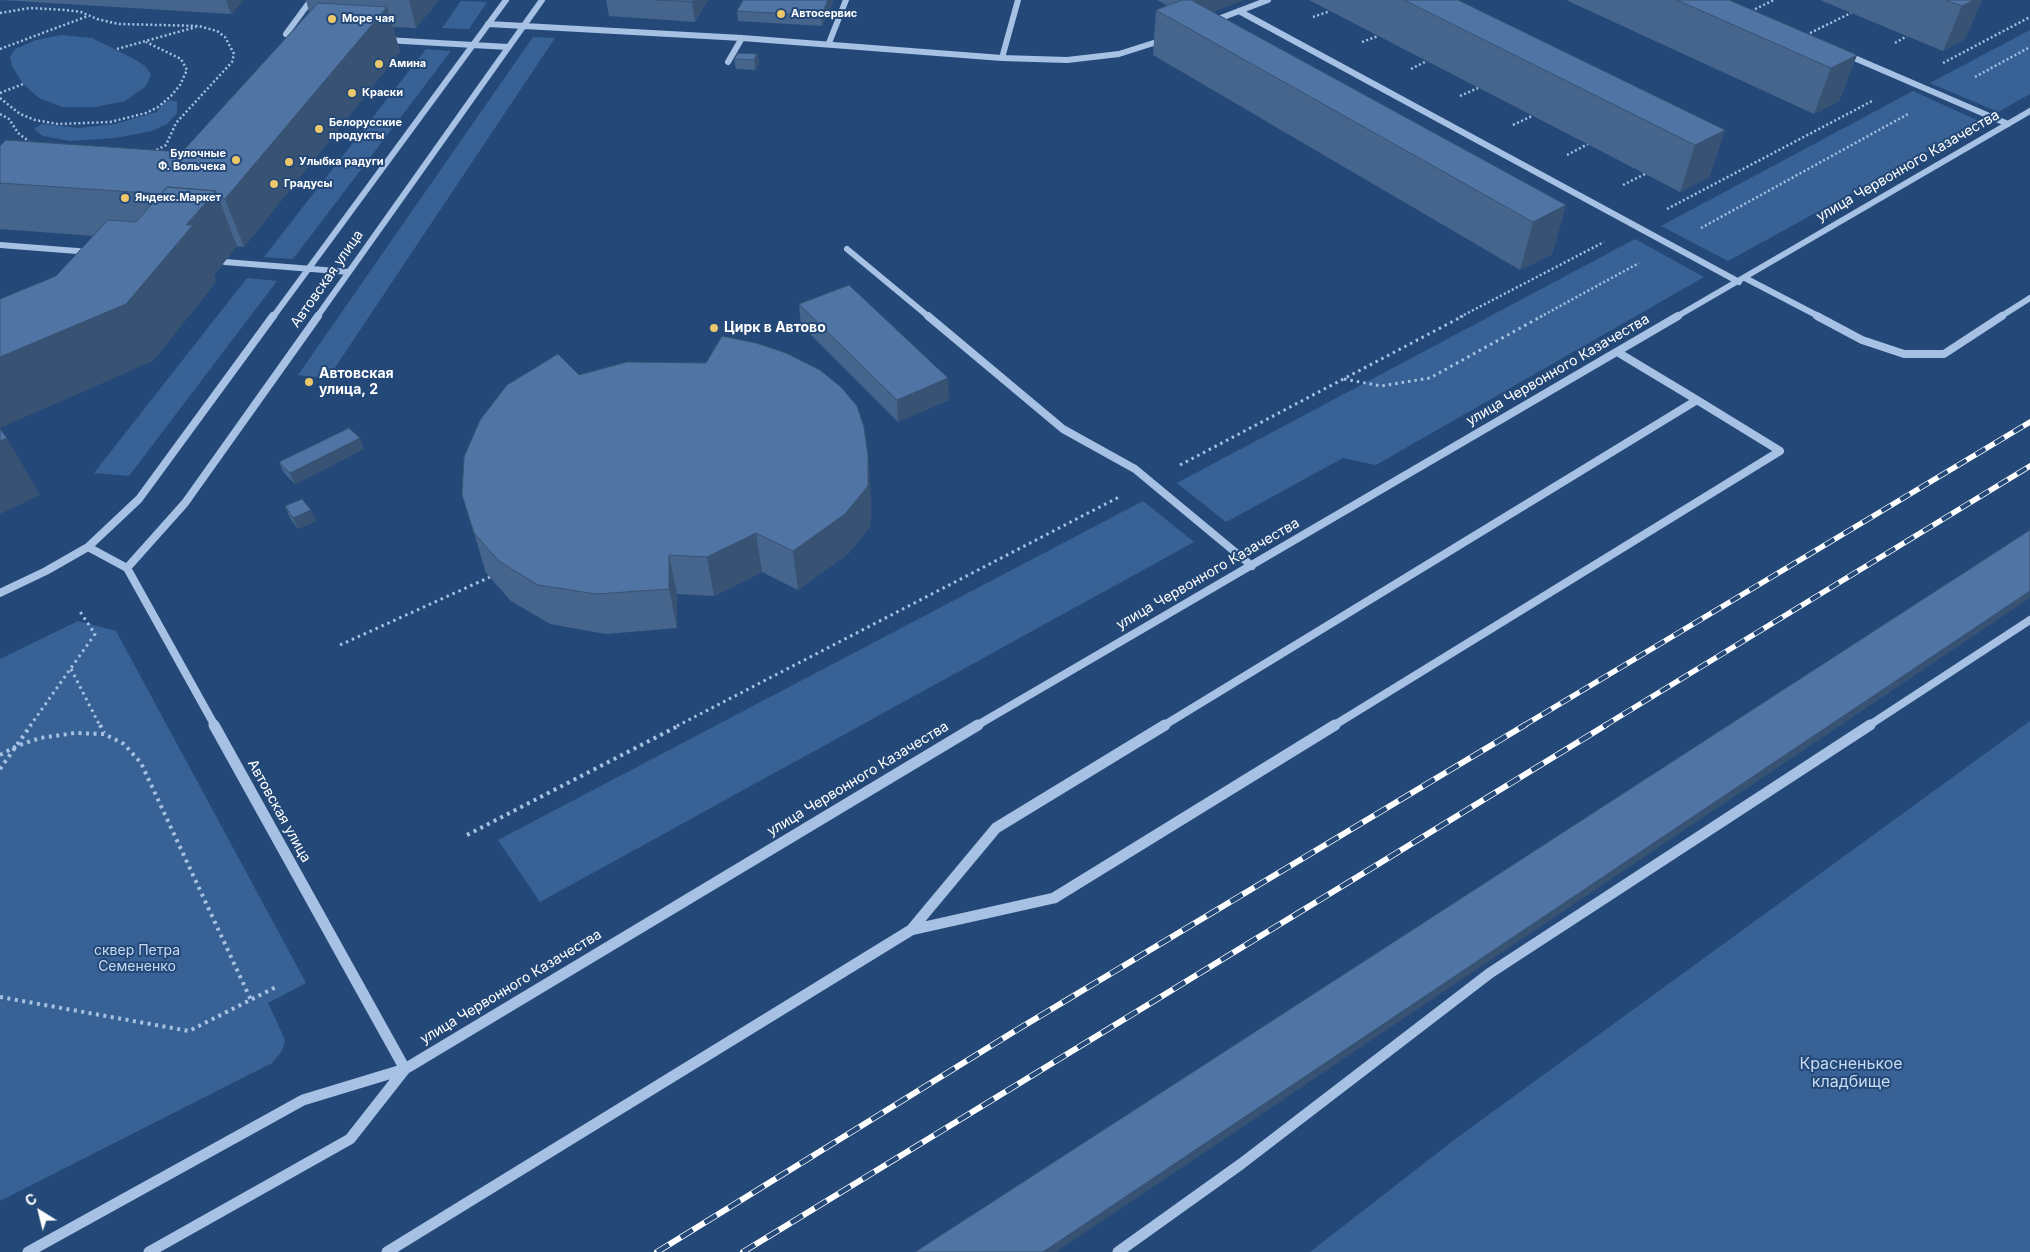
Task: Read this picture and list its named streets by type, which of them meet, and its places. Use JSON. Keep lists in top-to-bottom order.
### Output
{
  "streets": {
    "street": ["улица Червонного Казачества", "Автовская улица"]
  },
  "crossings": [
    ["улица Червонного Казачества", "Автовская улица"]
  ],
  "parks": ["сквер Петра Семененко", "Красненькое кладбище"],
  "places": [
    "Автосервис",
    "Море чая",
    "Амина",
    "Краски",
    "Белорусские продукты",
    "Булочные Ф. Вольчека",
    "Улыбка радуги",
    "Градусы",
    "Яндекс.Маркет",
    "Цирк в Автово",
    "Автовская улица, 2"
  ],
  "north": "top left"
}
